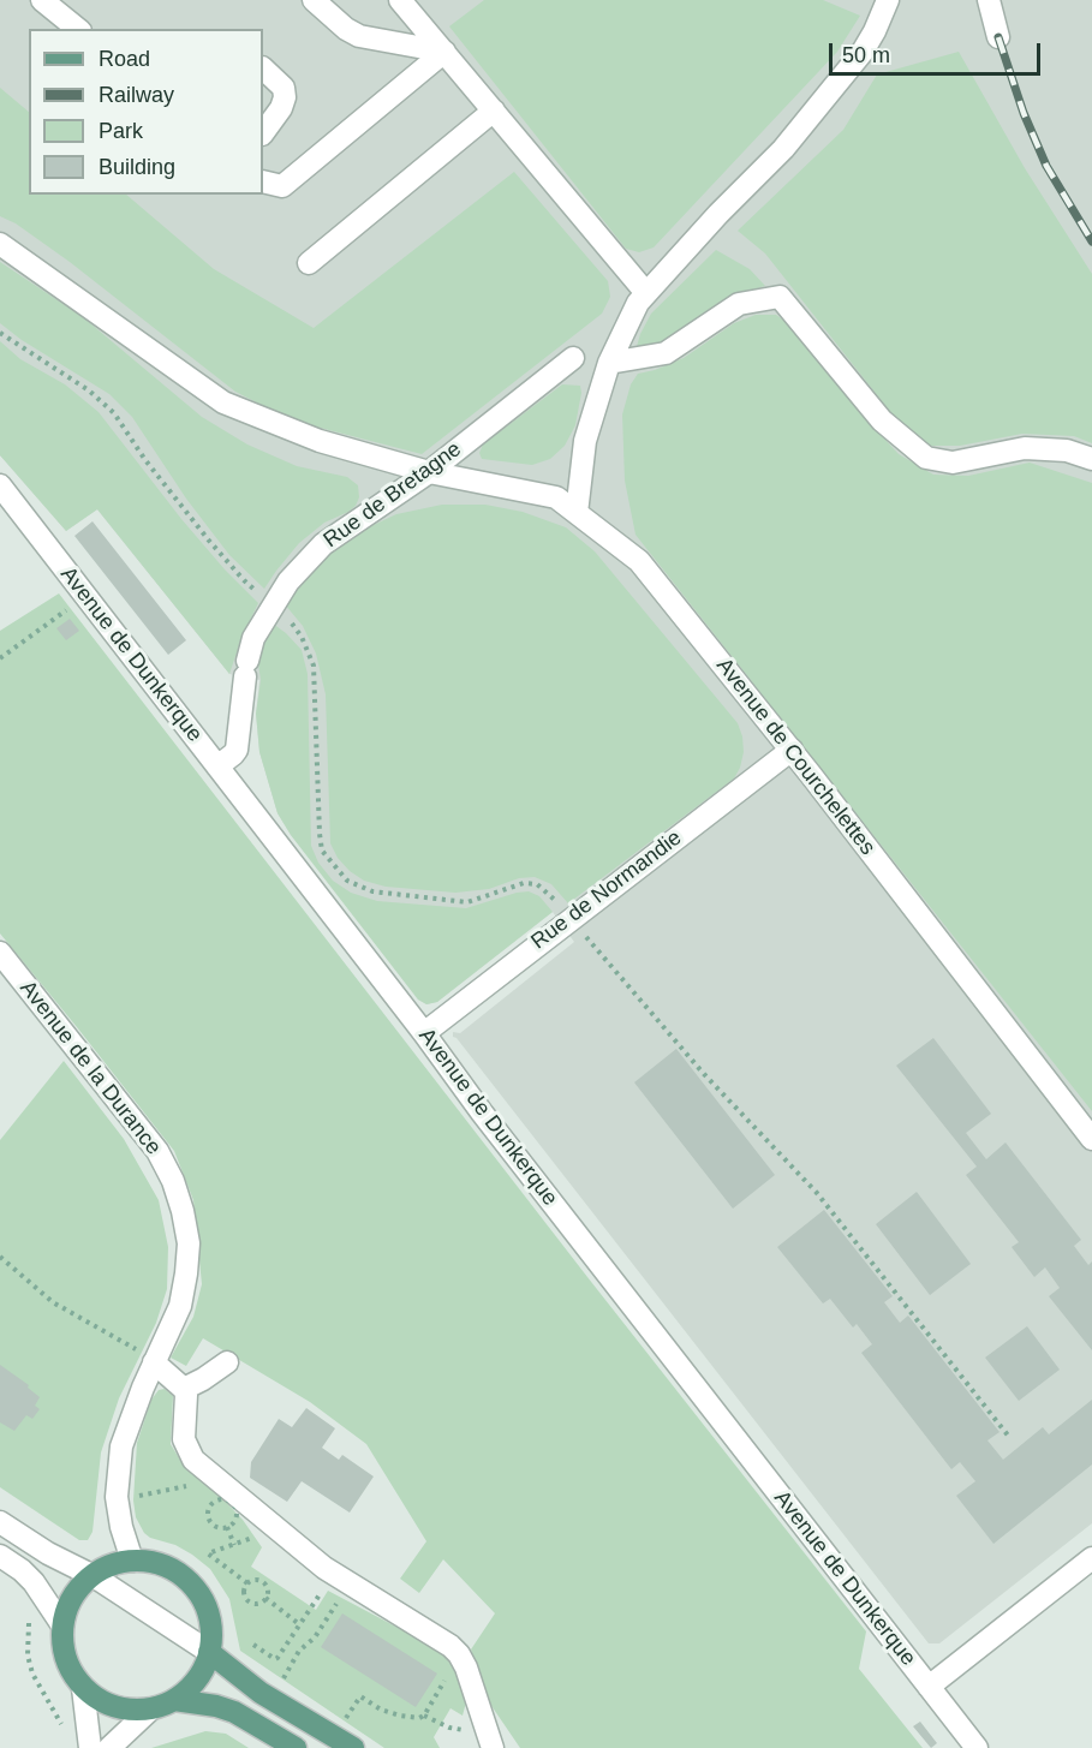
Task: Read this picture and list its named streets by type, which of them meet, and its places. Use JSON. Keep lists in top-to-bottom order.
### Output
{
  "streets": {
    "street": [
      "Rue de Bretagne",
      "Avenue de Dunkerque",
      "Avenue de Courchelettes",
      "Rue de Normandie",
      "Avenue de la Durance"
    ]
  },
  "crossings": [
    ["Rue de Bretagne", "Avenue de Dunkerque"],
    ["Rue de Bretagne", "Avenue de Courchelettes"],
    ["Avenue de Dunkerque", "Rue de Normandie"],
    ["Avenue de Courchelettes", "Rue de Normandie"]
  ],
  "legend": [
    "Road",
    "Railway",
    "Park",
    "Building"
  ],
  "scale_bar": "50 m"
}
